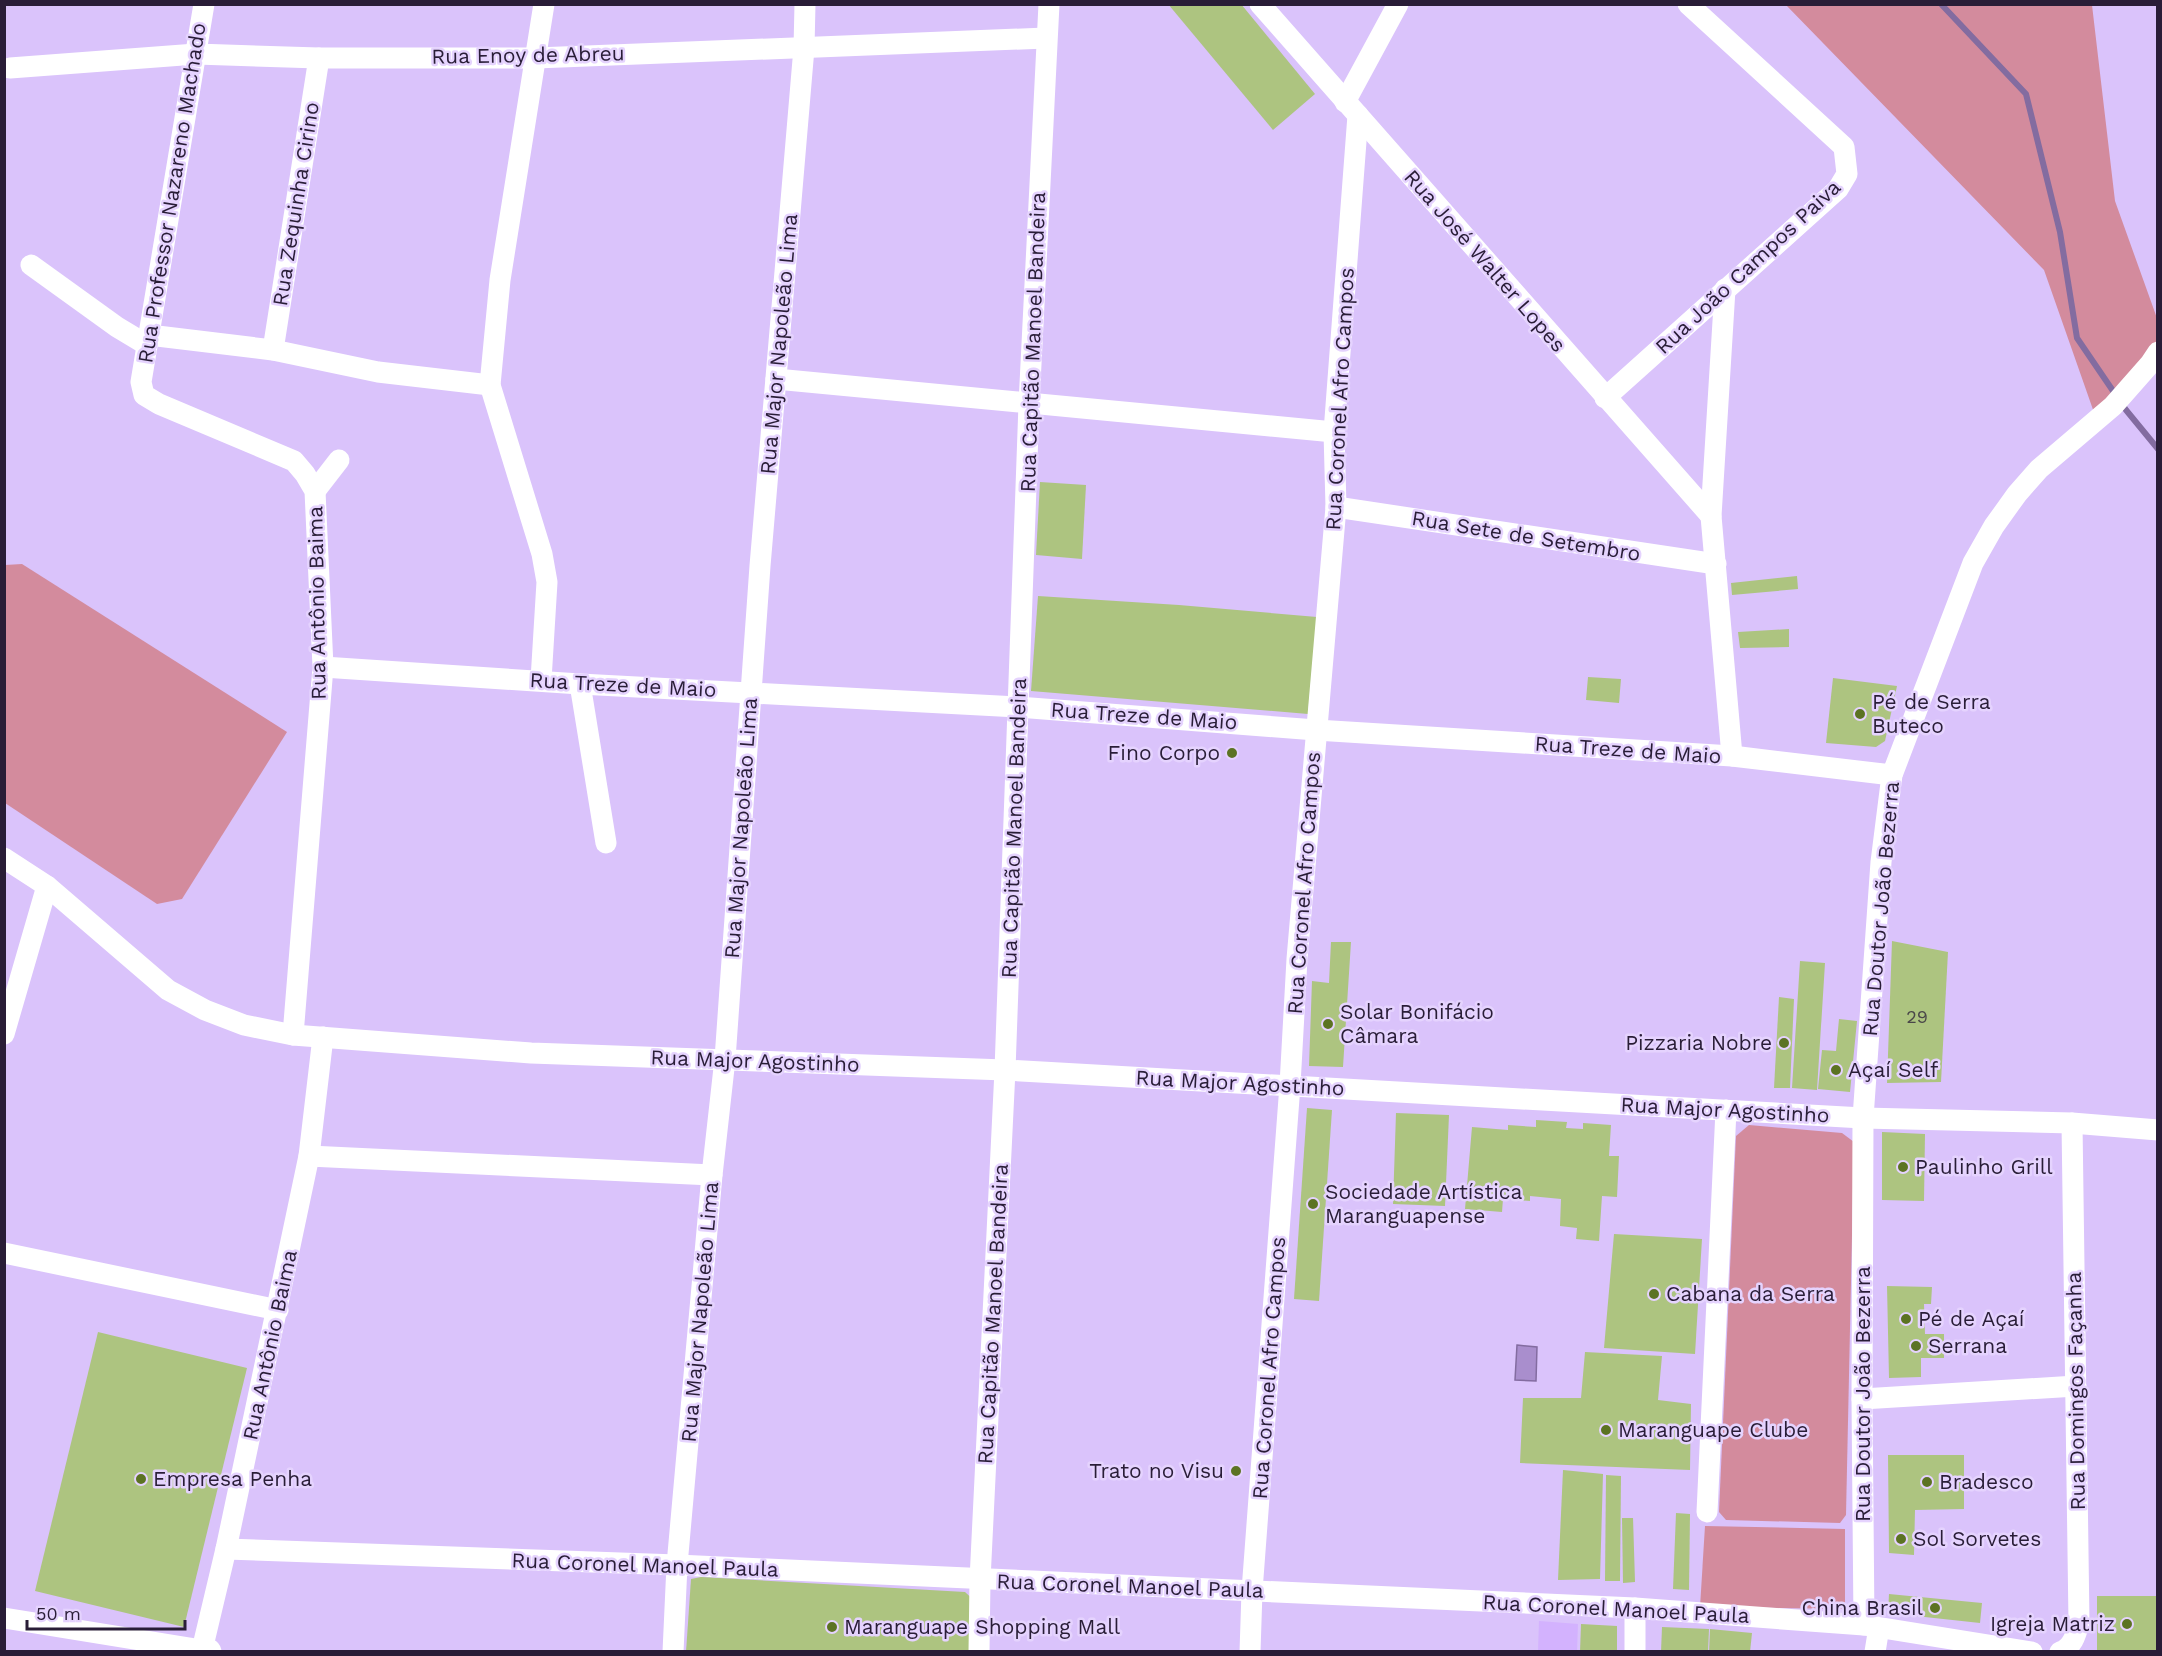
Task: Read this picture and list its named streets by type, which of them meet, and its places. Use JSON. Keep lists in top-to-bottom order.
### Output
{
  "streets": {
    "street": [
      "Rua Enoy de Abreu",
      "Rua Professor Nazareno Machado",
      "Rua Zequinha Cirino",
      "Rua José Walter Lopes",
      "Rua João Campos Paiva",
      "Rua Capitão Manoel Bandeira",
      "Rua Major Napoleão Lima",
      "Rua Coronel Afro Campos",
      "Rua Sete de Setembro",
      "Rua Antônio Baima",
      "Rua Treze de Maio",
      "Rua Doutor João Bezerra",
      "Rua Major Agostinho",
      "Rua Domingos Façanha",
      "Rua Coronel Manoel Paula"
    ]
  },
  "crossings": [
    ["Rua Enoy de Abreu", "Rua Professor Nazareno Machado"],
    ["Rua Enoy de Abreu", "Rua Zequinha Cirino"],
    ["Rua Enoy de Abreu", "Rua Capitão Manoel Bandeira"],
    ["Rua Enoy de Abreu", "Rua Major Napoleão Lima"],
    ["Rua Professor Nazareno Machado", "Rua Antônio Baima"],
    ["Rua José Walter Lopes", "Rua João Campos Paiva"],
    ["Rua José Walter Lopes", "Rua Coronel Afro Campos"],
    ["Rua Capitão Manoel Bandeira", "Rua Treze de Maio"],
    ["Rua Capitão Manoel Bandeira", "Rua Major Agostinho"],
    ["Rua Capitão Manoel Bandeira", "Rua Coronel Manoel Paula"],
    ["Rua Major Napoleão Lima", "Rua Treze de Maio"],
    ["Rua Major Napoleão Lima", "Rua Major Agostinho"],
    ["Rua Major Napoleão Lima", "Rua Coronel Manoel Paula"],
    ["Rua Coronel Afro Campos", "Rua Sete de Setembro"],
    ["Rua Coronel Afro Campos", "Rua Treze de Maio"],
    ["Rua Coronel Afro Campos", "Rua Major Agostinho"],
    ["Rua Coronel Afro Campos", "Rua Coronel Manoel Paula"],
    ["Rua Antônio Baima", "Rua Treze de Maio"],
    ["Rua Antônio Baima", "Rua Major Agostinho"],
    ["Rua Antônio Baima", "Rua Coronel Manoel Paula"],
    ["Rua Treze de Maio", "Rua Doutor João Bezerra"],
    ["Rua Doutor João Bezerra", "Rua Major Agostinho"],
    ["Rua Doutor João Bezerra", "Rua Coronel Manoel Paula"],
    ["Rua Major Agostinho", "Rua Domingos Façanha"]
  ],
  "places": [
    "Pé de Serra Buteco",
    "Fino Corpo",
    "Solar Bonifácio Câmara",
    "Pizzaria Nobre",
    "Açaí Self",
    "Paulinho Grill",
    "Sociedade Artística Maranguapense",
    "Cabana da Serra",
    "Pé de Açaí",
    "Serrana",
    "Maranguape Clube",
    "Trato no Visu",
    "Empresa Penha",
    "Bradesco",
    "Sol Sorvetes",
    "China Brasil",
    "Igreja Matriz",
    "Maranguape Shopping Mall"
  ],
  "house_numbers": ["29"],
  "scale_bar": "50 m"
}
